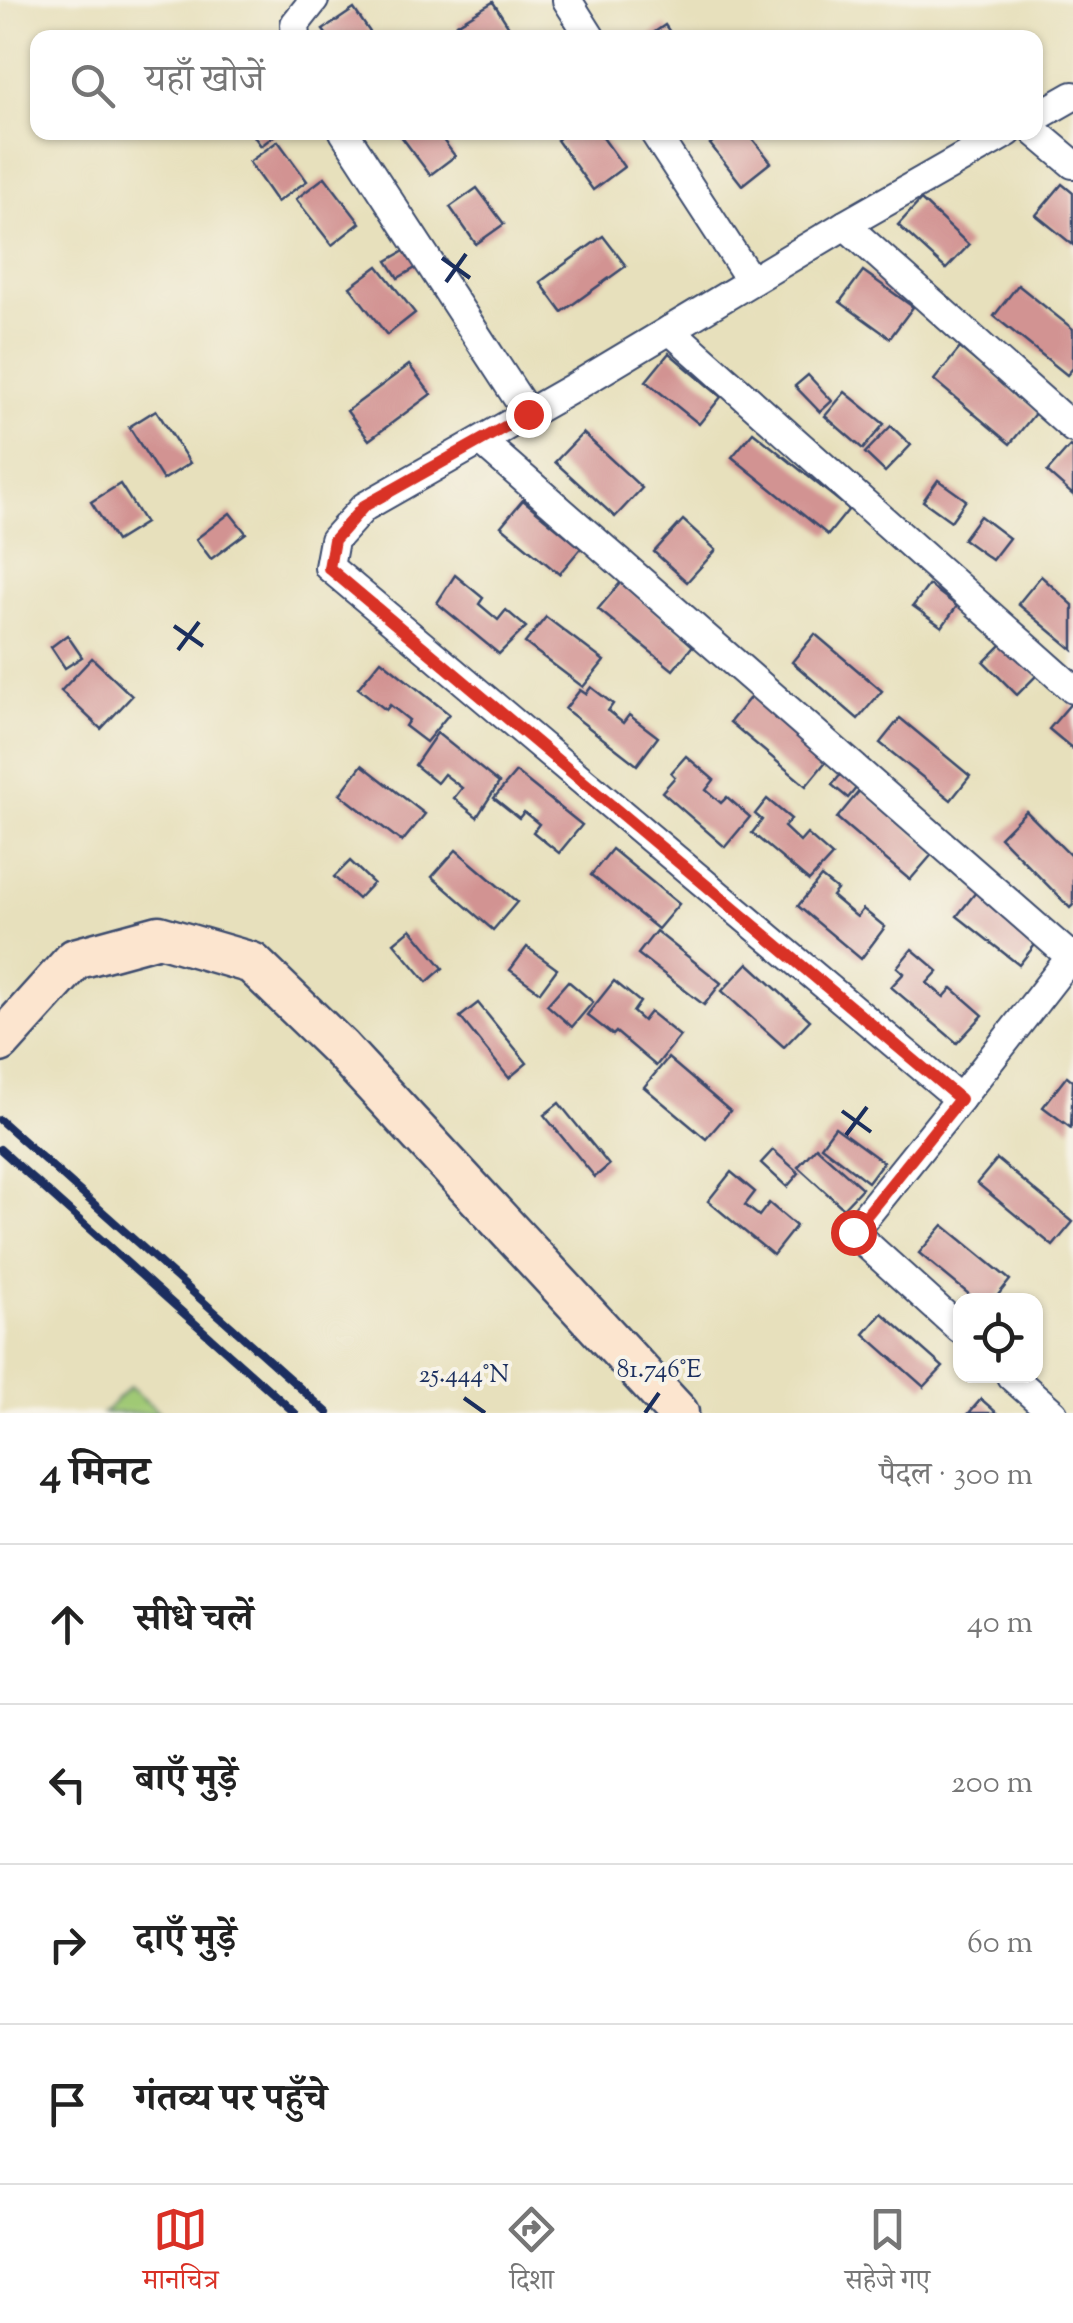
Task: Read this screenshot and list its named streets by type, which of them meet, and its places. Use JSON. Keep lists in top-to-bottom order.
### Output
{
  "page": {
    "search": "यहाँ खोजें",
    "heading": ["4 मिनट", "पैदल · 300 m"],
    "list": [
      ["सीधे चलें", "40 m"],
      ["बाएँ मुड़ें", "200 m"],
      ["दाएँ मुड़ें", "60 m"],
      "गंतव्य पर पहुँचे"
    ],
    "nav": ["मानचित्र", "दिशा", "सहेजे गए"]
  },
  "coordinates": ["81.746°E", "25.444°N"]
}
